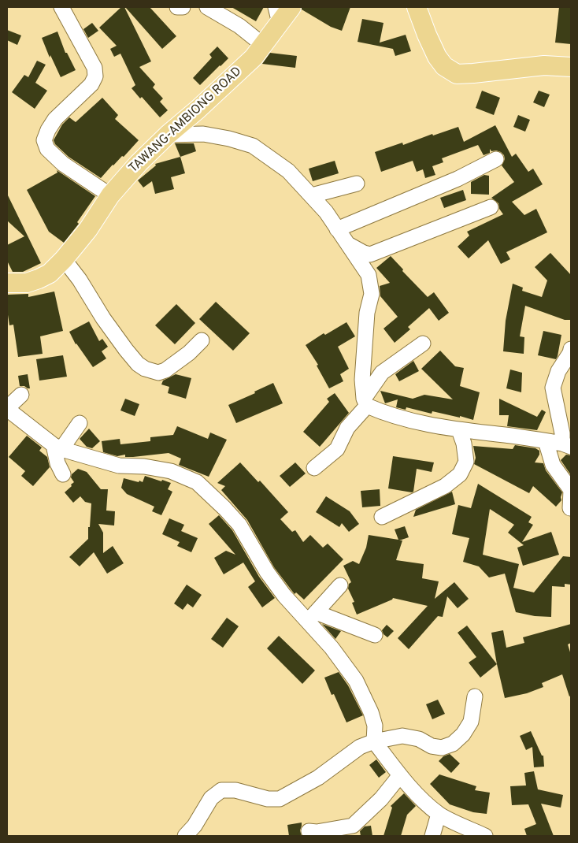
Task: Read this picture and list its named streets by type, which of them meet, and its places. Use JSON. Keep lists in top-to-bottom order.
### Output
{
  "streets": {
    "main road": ["TAWANG-AMBIONG ROAD"]
  }
}
